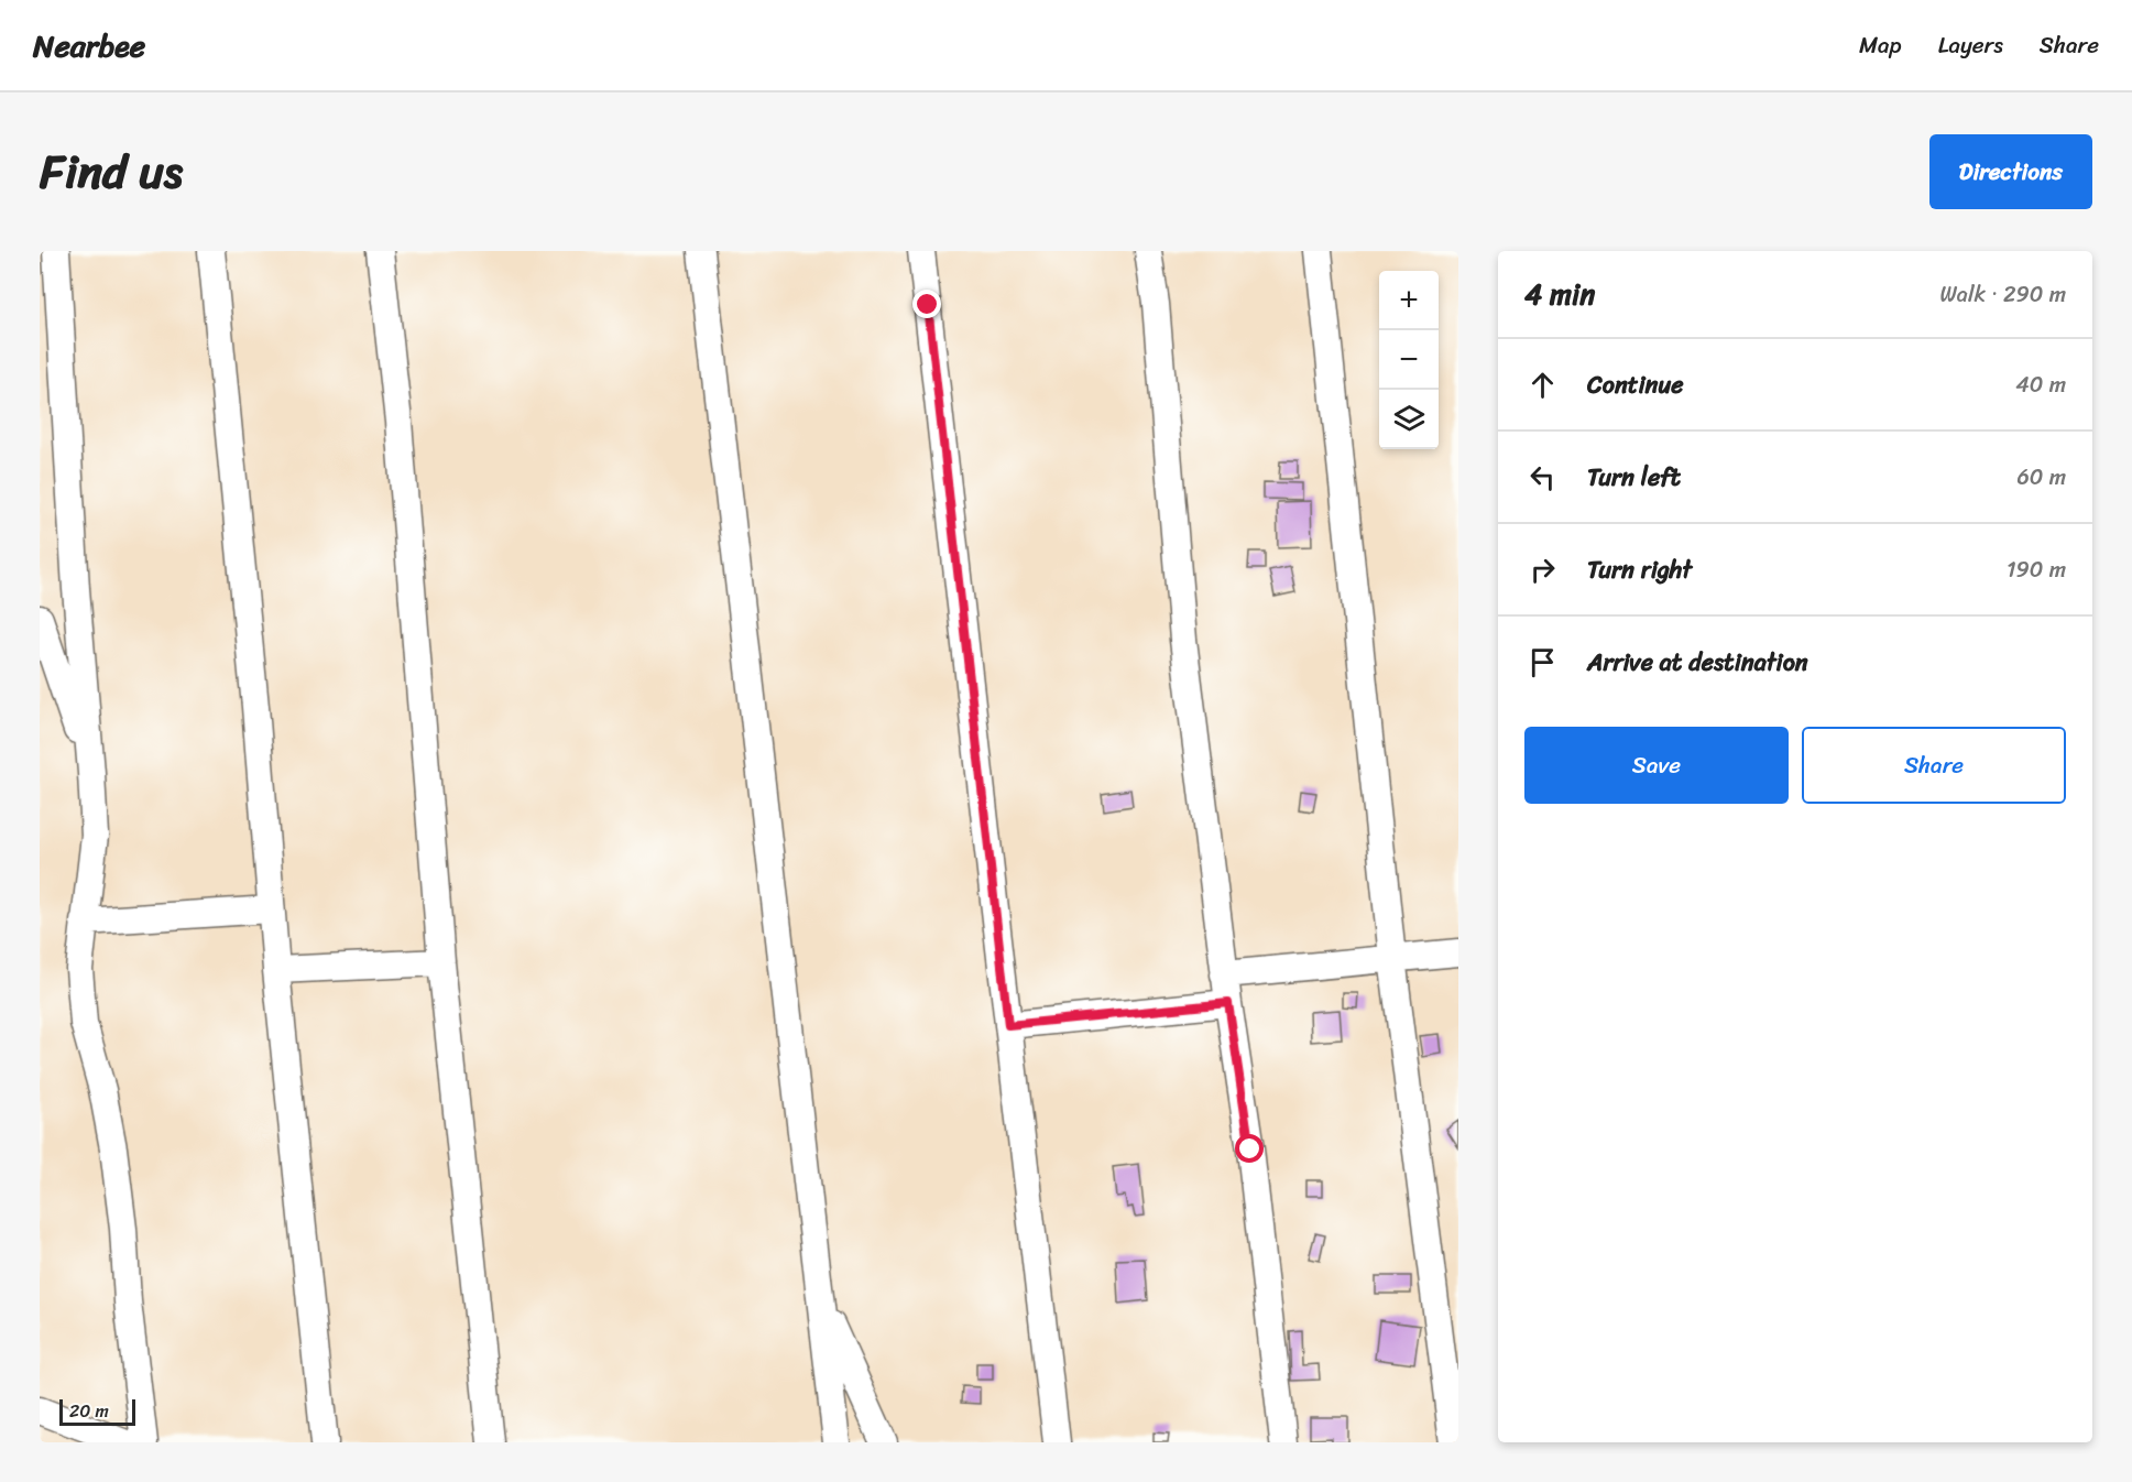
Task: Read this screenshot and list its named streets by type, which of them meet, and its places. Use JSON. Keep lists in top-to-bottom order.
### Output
{
  "scale_bar": "20 m",
  "page": {
    "header": "Nearbee",
    "nav": ["Map", "Layers", "Share"],
    "title": "Find us",
    "buttons": [
      "Directions",
      ["Save", "Share"]
    ],
    "heading": ["4 min", "Walk · 290 m"],
    "map_buttons": ["+", "−"],
    "list": [
      ["Continue", "40 m"],
      ["Turn left", "60 m"],
      ["Turn right", "190 m"],
      "Arrive at destination"
    ],
    "scale": "20 m"
  }
}
